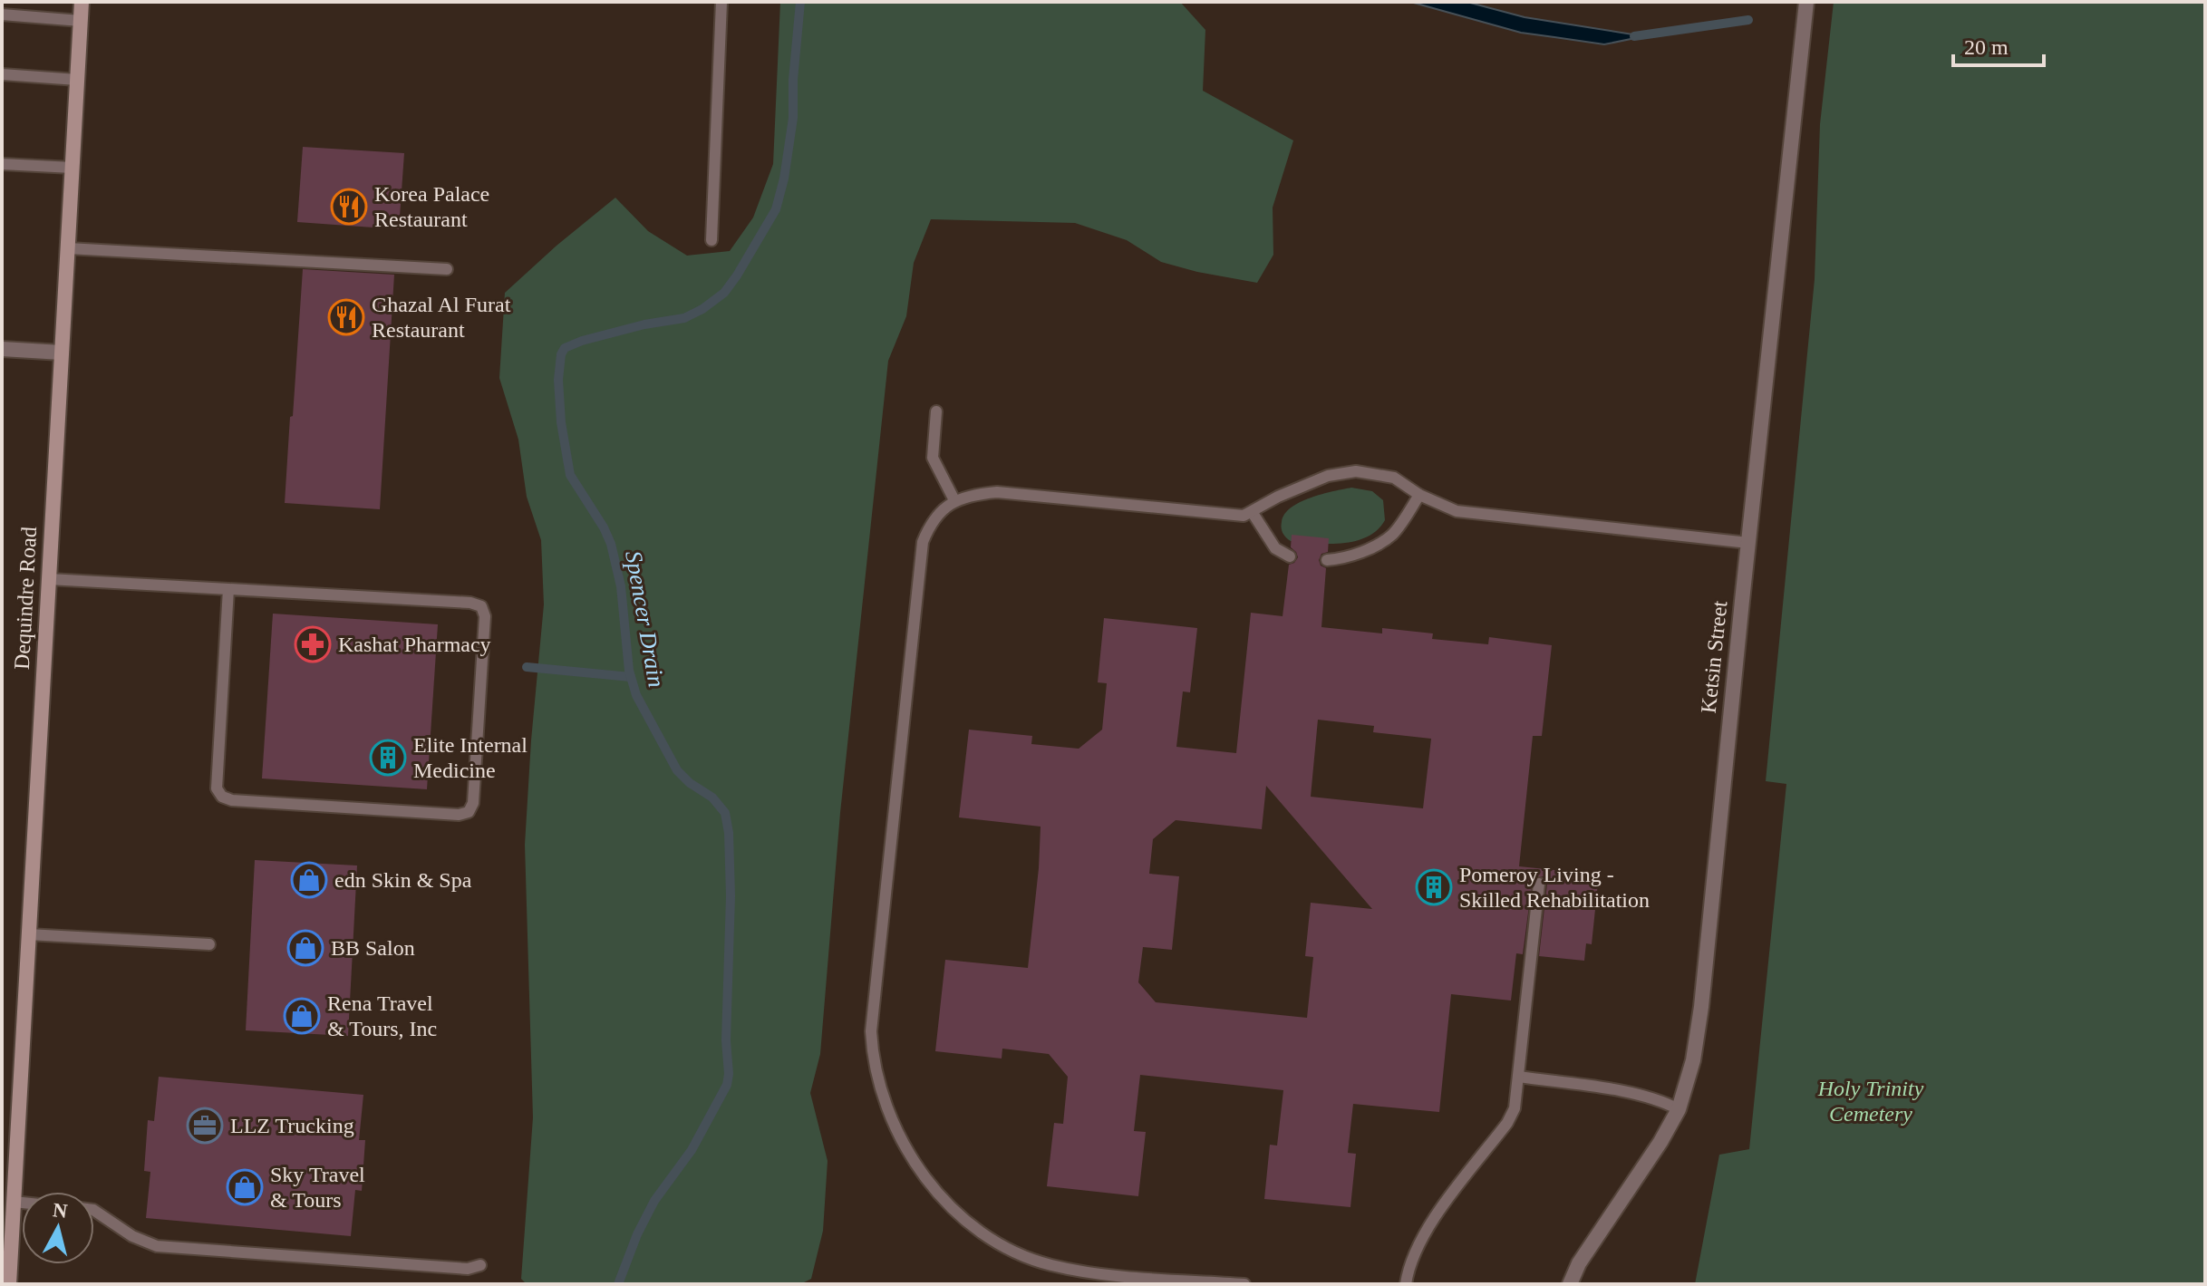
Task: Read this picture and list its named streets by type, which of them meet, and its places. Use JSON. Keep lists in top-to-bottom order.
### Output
{
  "streets": {
    "main road": ["Dequindre Road"],
    "street": ["Ketsin Street"]
  },
  "water": ["Spencer Drain"],
  "parks": ["Holy Trinity Cemetery"],
  "places": {
    "restaurant": ["Korea Palace Restaurant", "Ghazal Al Furat Restaurant"],
    "pharmacy": ["Kashat Pharmacy"],
    "building": ["Elite Internal Medicine", "Pomeroy Living - Skilled Rehabilitation"],
    "shop": [
      "edn Skin & Spa",
      "BB Salon",
      "Rena Travel & Tours, Inc",
      "Sky Travel & Tours"
    ],
    "office": ["LLZ Trucking"]
  },
  "scale_bar": "20 m",
  "north": "top"
}
